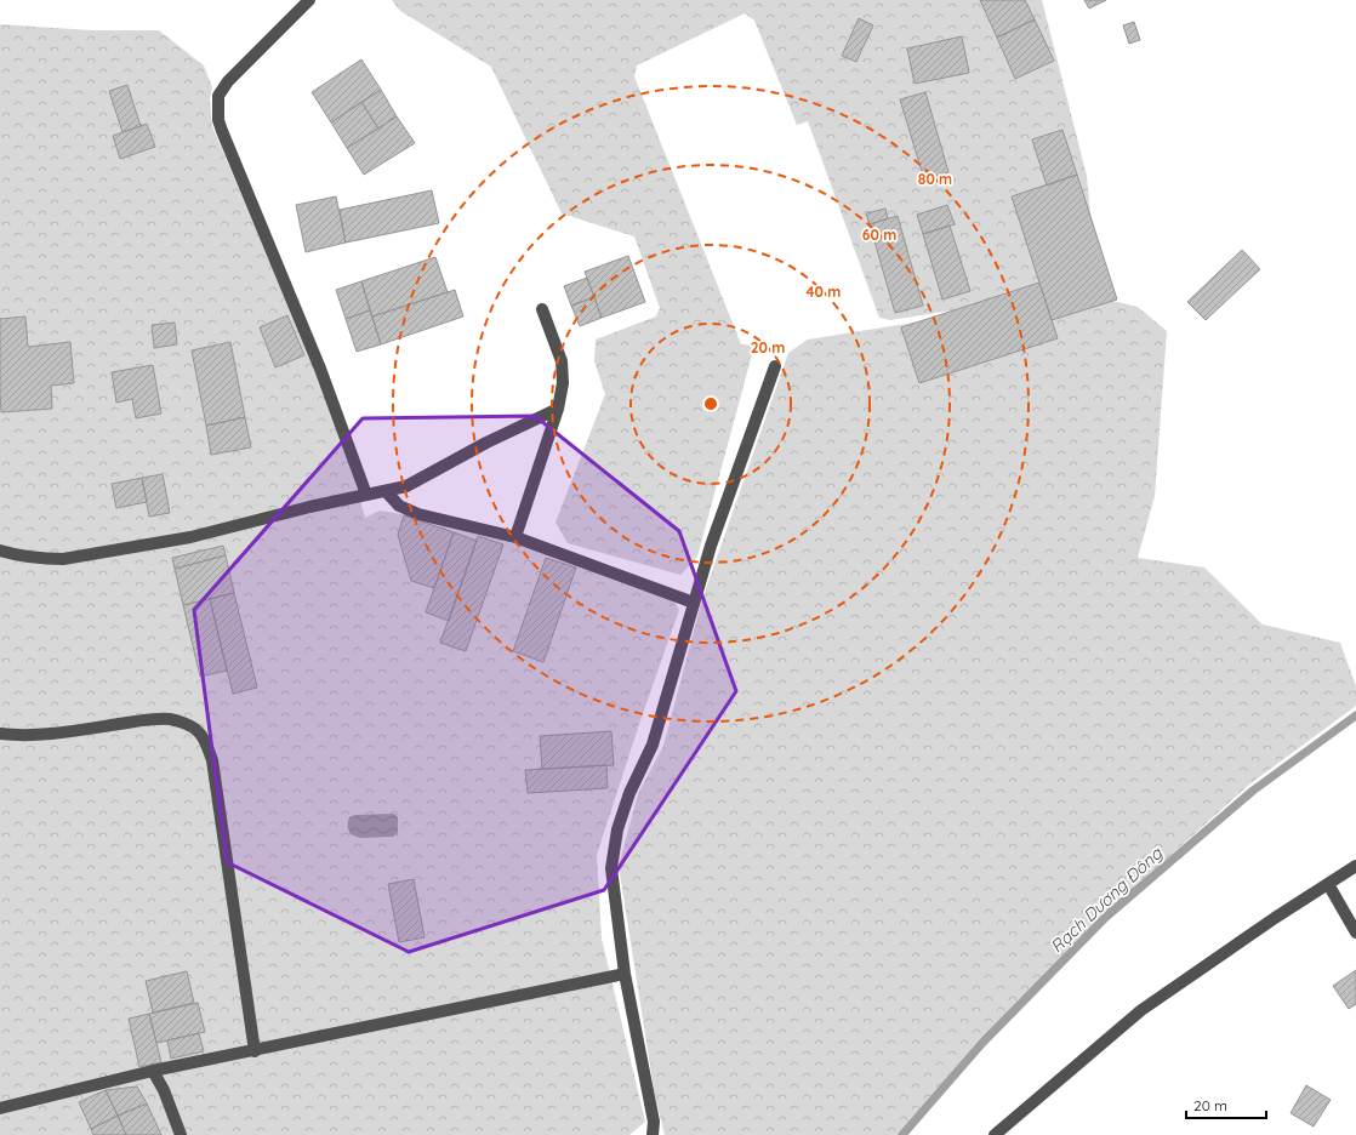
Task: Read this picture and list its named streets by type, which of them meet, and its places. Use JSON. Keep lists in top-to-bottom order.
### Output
{
  "water": ["Rạch Dương Đông"],
  "scale_bar": "20 m",
  "rings": [
    "80 m",
    "60 m",
    "40 m",
    "20 m"
  ]
}
